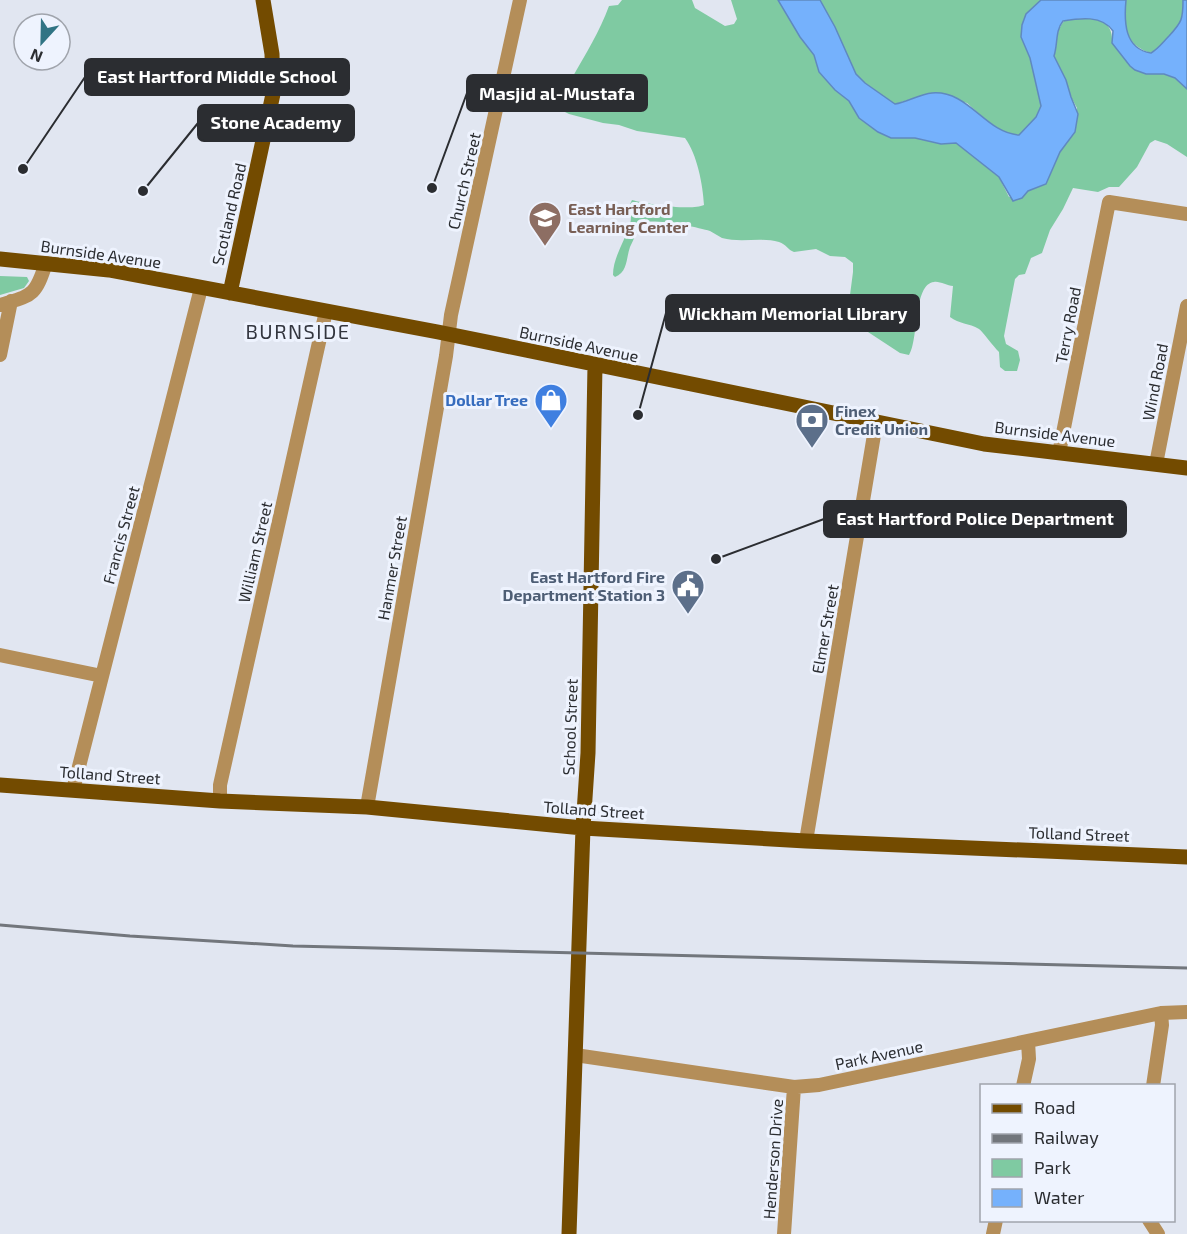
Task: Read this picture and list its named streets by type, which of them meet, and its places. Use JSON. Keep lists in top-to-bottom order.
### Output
{
  "streets": {
    "main road": [
      "Scotland Road",
      "Burnside Avenue",
      "School Street",
      "Tolland Street"
    ],
    "street": [
      "Church Street",
      "Terry Road",
      "Wind Road",
      "Francis Street",
      "William Street",
      "Hanmer Street",
      "Elmer Street",
      "Park Avenue",
      "Henderson Drive"
    ]
  },
  "crossings": [
    ["Church Street", "Burnside Avenue"],
    ["Church Street", "Hanmer Street"],
    ["Scotland Road", "Burnside Avenue"],
    ["Burnside Avenue", "Terry Road"],
    ["Burnside Avenue", "Wind Road"],
    ["Burnside Avenue", "Francis Street"],
    ["Burnside Avenue", "William Street"],
    ["Burnside Avenue", "Hanmer Street"],
    ["Burnside Avenue", "Elmer Street"],
    ["Burnside Avenue", "School Street"],
    ["Francis Street", "Tolland Street"],
    ["William Street", "Tolland Street"],
    ["Hanmer Street", "Tolland Street"],
    ["Elmer Street", "Tolland Street"],
    ["School Street", "Tolland Street"],
    ["School Street", "Park Avenue"],
    ["Park Avenue", "Henderson Drive"]
  ],
  "districts": ["BURNSIDE"],
  "places": {
    "other": [
      "East Hartford Middle School",
      "Masjid al-Mustafa",
      "Stone Academy",
      "Wickham Memorial Library",
      "East Hartford Police Department"
    ],
    "school or university": ["East Hartford Learning Center"],
    "shop": ["Dollar Tree"],
    "bank": ["Finex Credit Union"],
    "public building": ["East Hartford Fire Department Station 3"]
  },
  "legend": [
    "Road",
    "Railway",
    "Park",
    "Water"
  ],
  "north": "bottom"
}
